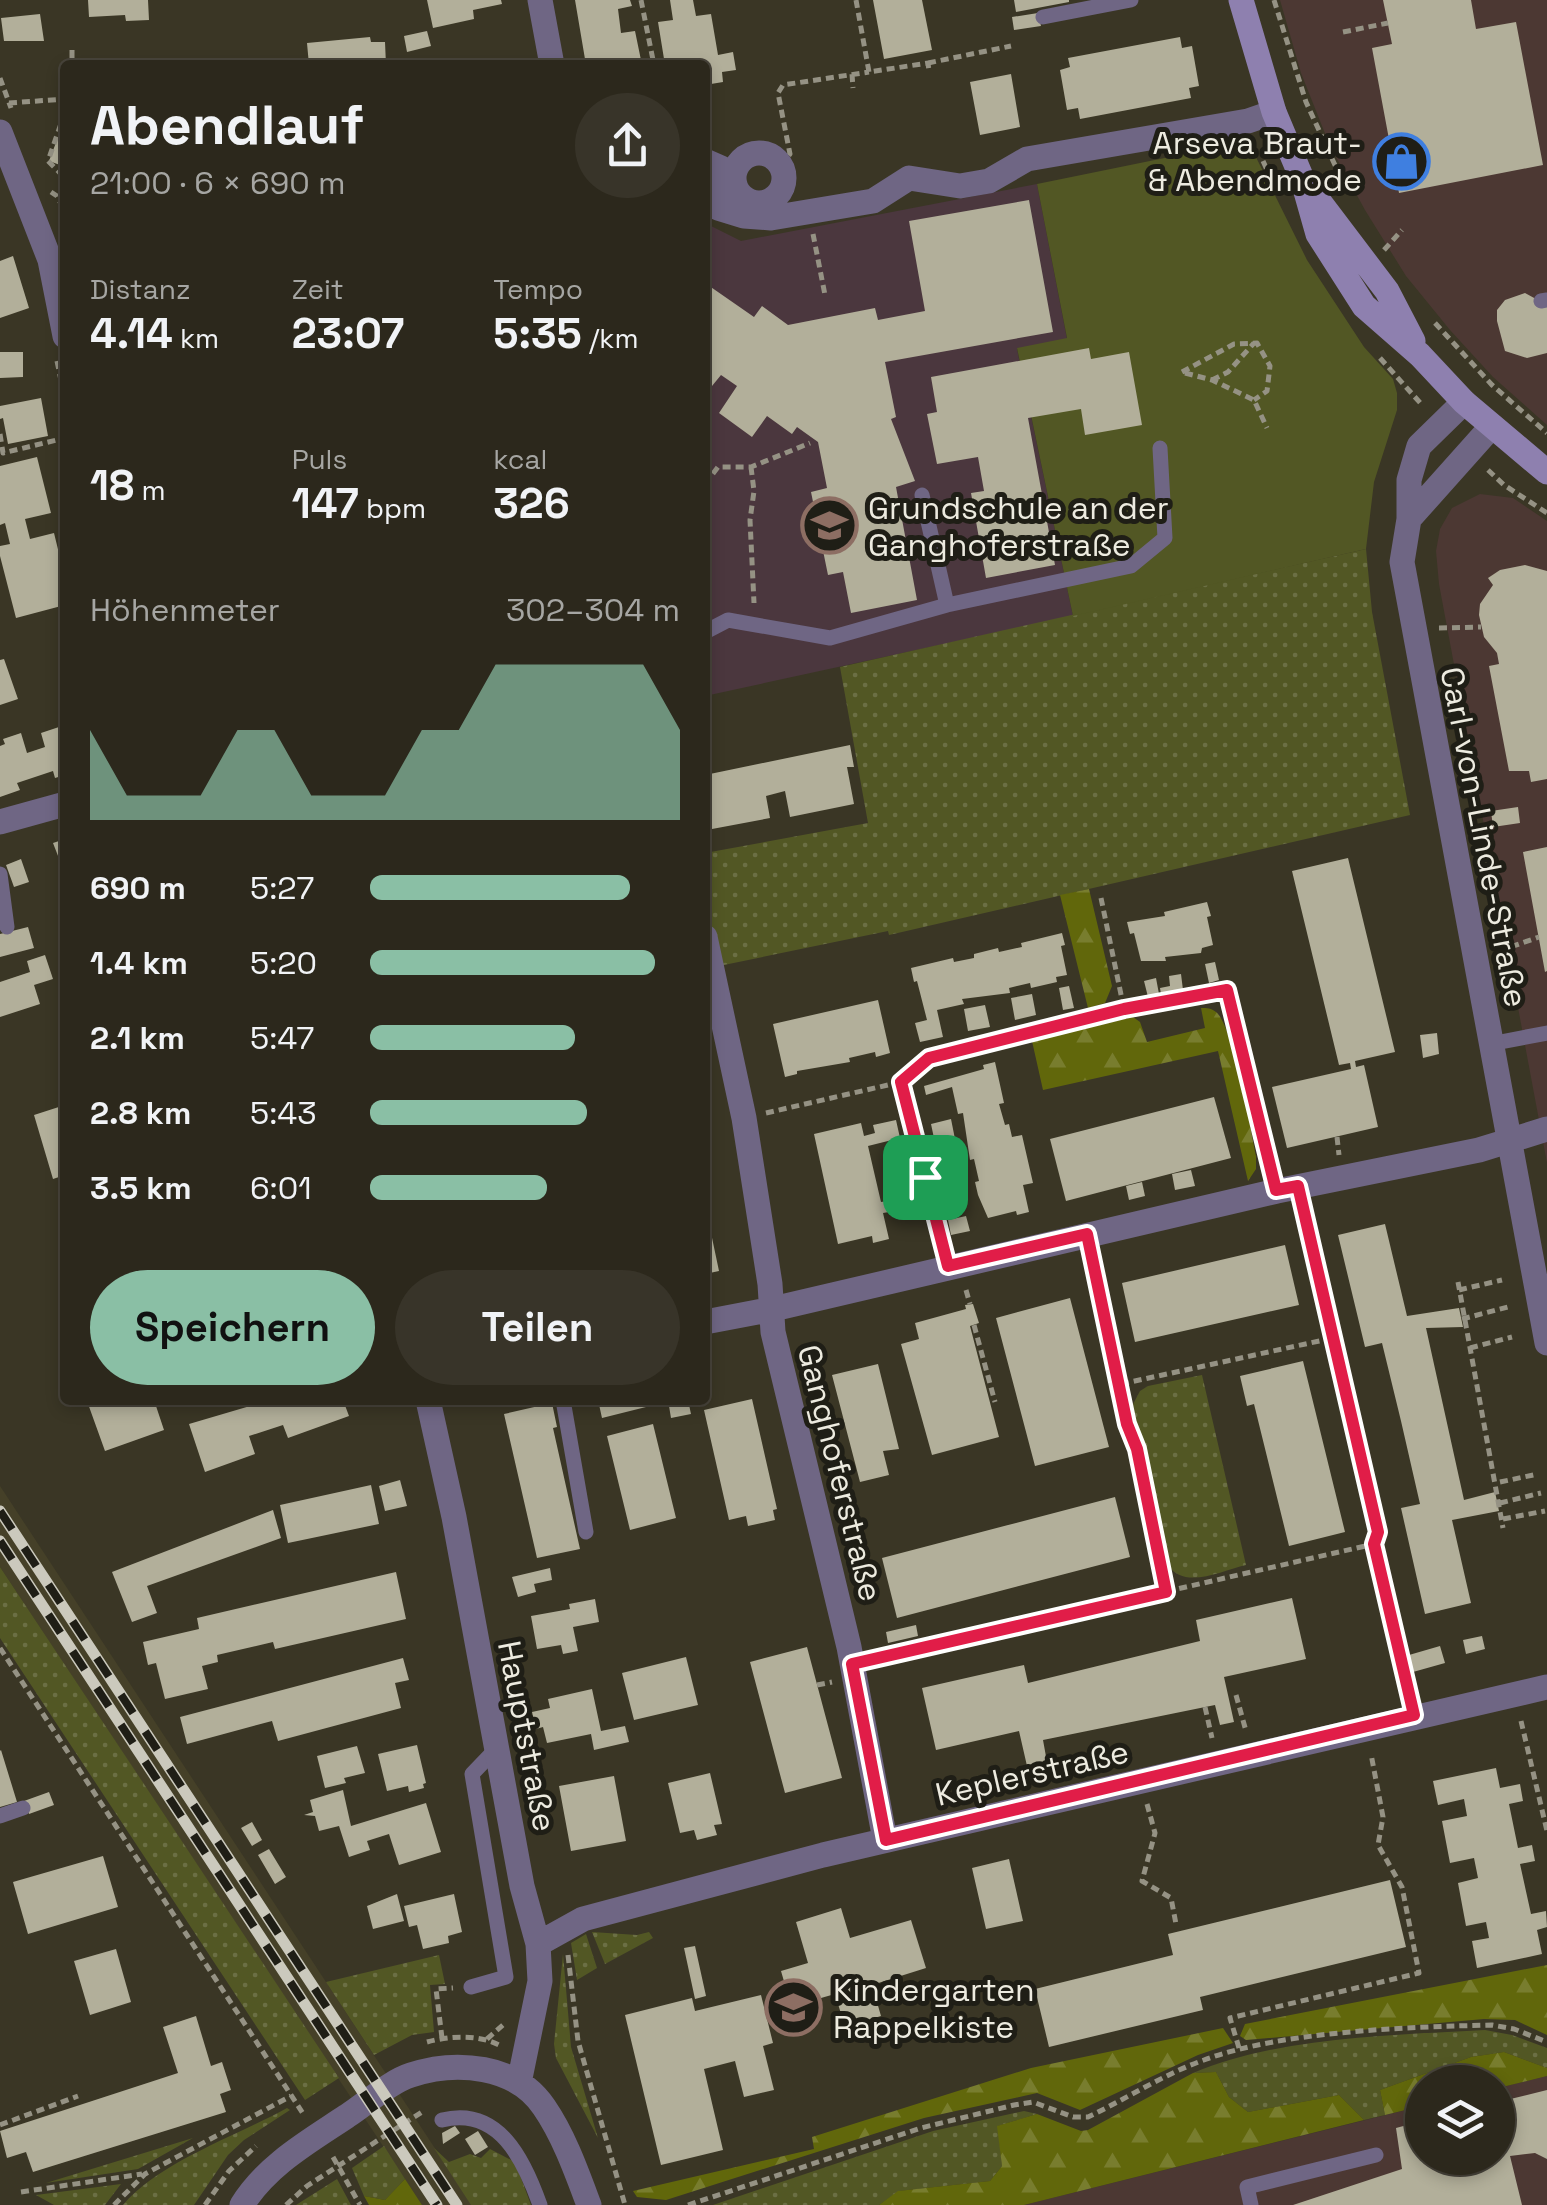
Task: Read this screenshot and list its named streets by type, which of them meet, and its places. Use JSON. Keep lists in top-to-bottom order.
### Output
{
  "streets": {
    "street": [
      "Carl-von-Linde-Straße",
      "Ganghoferstraße",
      "Hauptstraße",
      "Keplerstraße"
    ]
  },
  "crossings": [
    ["Ganghoferstraße", "Keplerstraße"],
    ["Hauptstraße", "Keplerstraße"]
  ],
  "places": {
    "shop": ["Arseva Braut- & Abendmode"],
    "school or university": ["Grundschule an der Ganghoferstraße", "Kindergarten Rappelkiste"]
  },
  "page": {
    "heading": ["Abendlauf", "21:00 · 6 × 690 m"],
    "stats": [
      ["Distanz", "4.14 km"],
      ["Zeit", "23:07"],
      ["Tempo", "5:35 /km"],
      ["18 m"],
      ["Puls", "147 bpm"],
      ["kcal", "326"]
    ],
    "chart": ["Höhenmeter", "302–304 m"],
    "list": [
      {
        "name": "690 m",
        "note": "5:27"
      },
      {
        "name": "1.4 km",
        "note": "5:20"
      },
      {
        "name": "2.1 km",
        "note": "5:47"
      },
      {
        "name": "2.8 km",
        "note": "5:43"
      },
      {
        "name": "3.5 km",
        "note": "6:01"
      }
    ],
    "buttons": ["Speichern", "Teilen"]
  }
}
